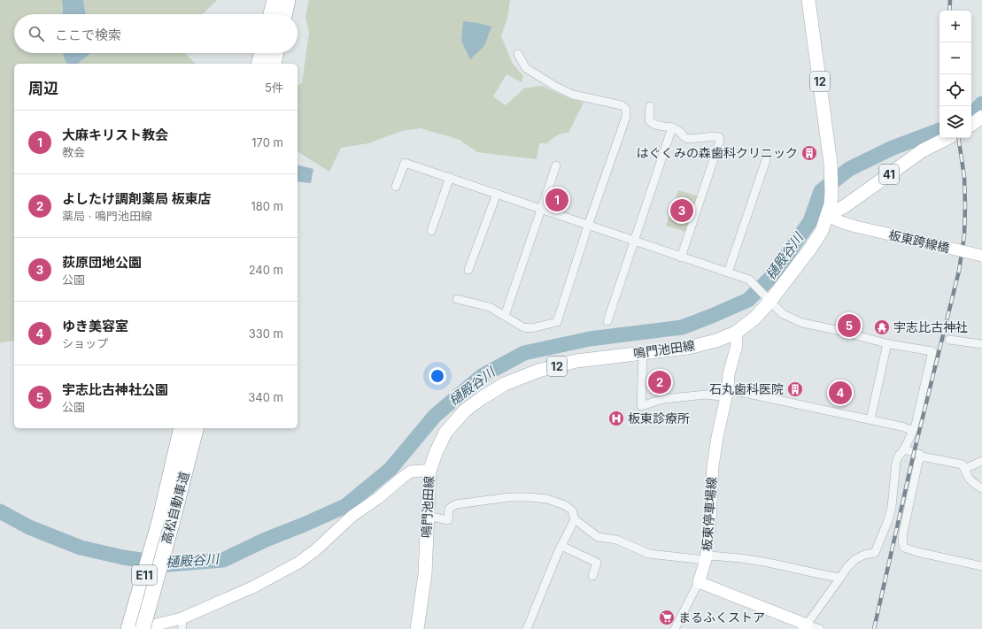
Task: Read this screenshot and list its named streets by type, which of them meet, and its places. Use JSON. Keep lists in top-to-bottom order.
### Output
{
  "streets": {
    "highway": ["高松自動車道", "E11"],
    "main road": ["12", "41", "鳴門池田線"],
    "street": ["板東跨線橋", "板東停車場線"]
  },
  "crossings": [
    ["41", "板東跨線橋"],
    ["41", "鳴門池田線"],
    ["板東跨線橋", "鳴門池田線"],
    ["鳴門池田線", "板東停車場線"]
  ],
  "water": ["樋殿谷川"],
  "places": {
    "building": ["はぐくみの森歯科クリニック", "石丸歯科医院"],
    "temple": ["宇志比古神社"],
    "hospital": ["板東診療所"],
    "supermarket": ["まるふくストア"]
  },
  "page": {
    "map_buttons": ["+", "−"],
    "search": "ここで検索",
    "heading": ["周辺", "5件"],
    "list": [
      {
        "mark": "1",
        "name": "大麻キリスト教会",
        "note": "教会",
        "value": "170 m"
      },
      {
        "mark": "2",
        "name": "よしたけ調剤薬局 板東店",
        "note": "薬局 · 鳴門池田線",
        "value": "180 m"
      },
      {
        "mark": "3",
        "name": "荻原団地公園",
        "note": "公園",
        "value": "240 m"
      },
      {
        "mark": "4",
        "name": "ゆき美容室",
        "note": "ショップ",
        "value": "330 m"
      },
      {
        "mark": "5",
        "name": "宇志比古神社公園",
        "note": "公園",
        "value": "340 m"
      }
    ],
    "pins": [
      "1",
      "3",
      "5",
      "2",
      "4"
    ]
  }
}
